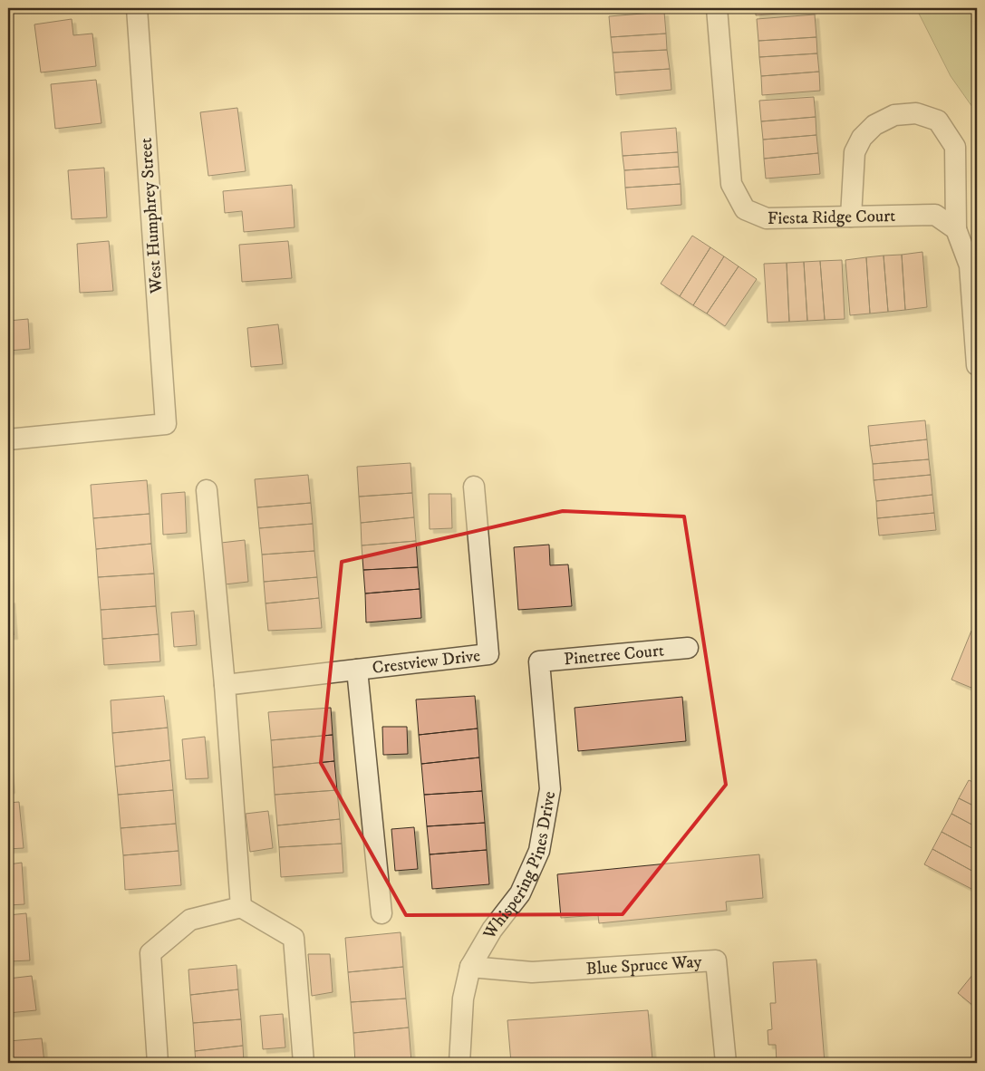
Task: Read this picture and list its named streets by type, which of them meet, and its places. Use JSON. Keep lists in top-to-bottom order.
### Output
{
  "streets": {
    "street": [
      "West Humphrey Street",
      "Fiesta Ridge Court",
      "Pinetree Court",
      "Crestview Drive",
      "Whispering Pines Drive",
      "Blue Spruce Way"
    ]
  },
  "crossings": [
    ["Pinetree Court", "Whispering Pines Drive"],
    ["Whispering Pines Drive", "Blue Spruce Way"]
  ]
}
